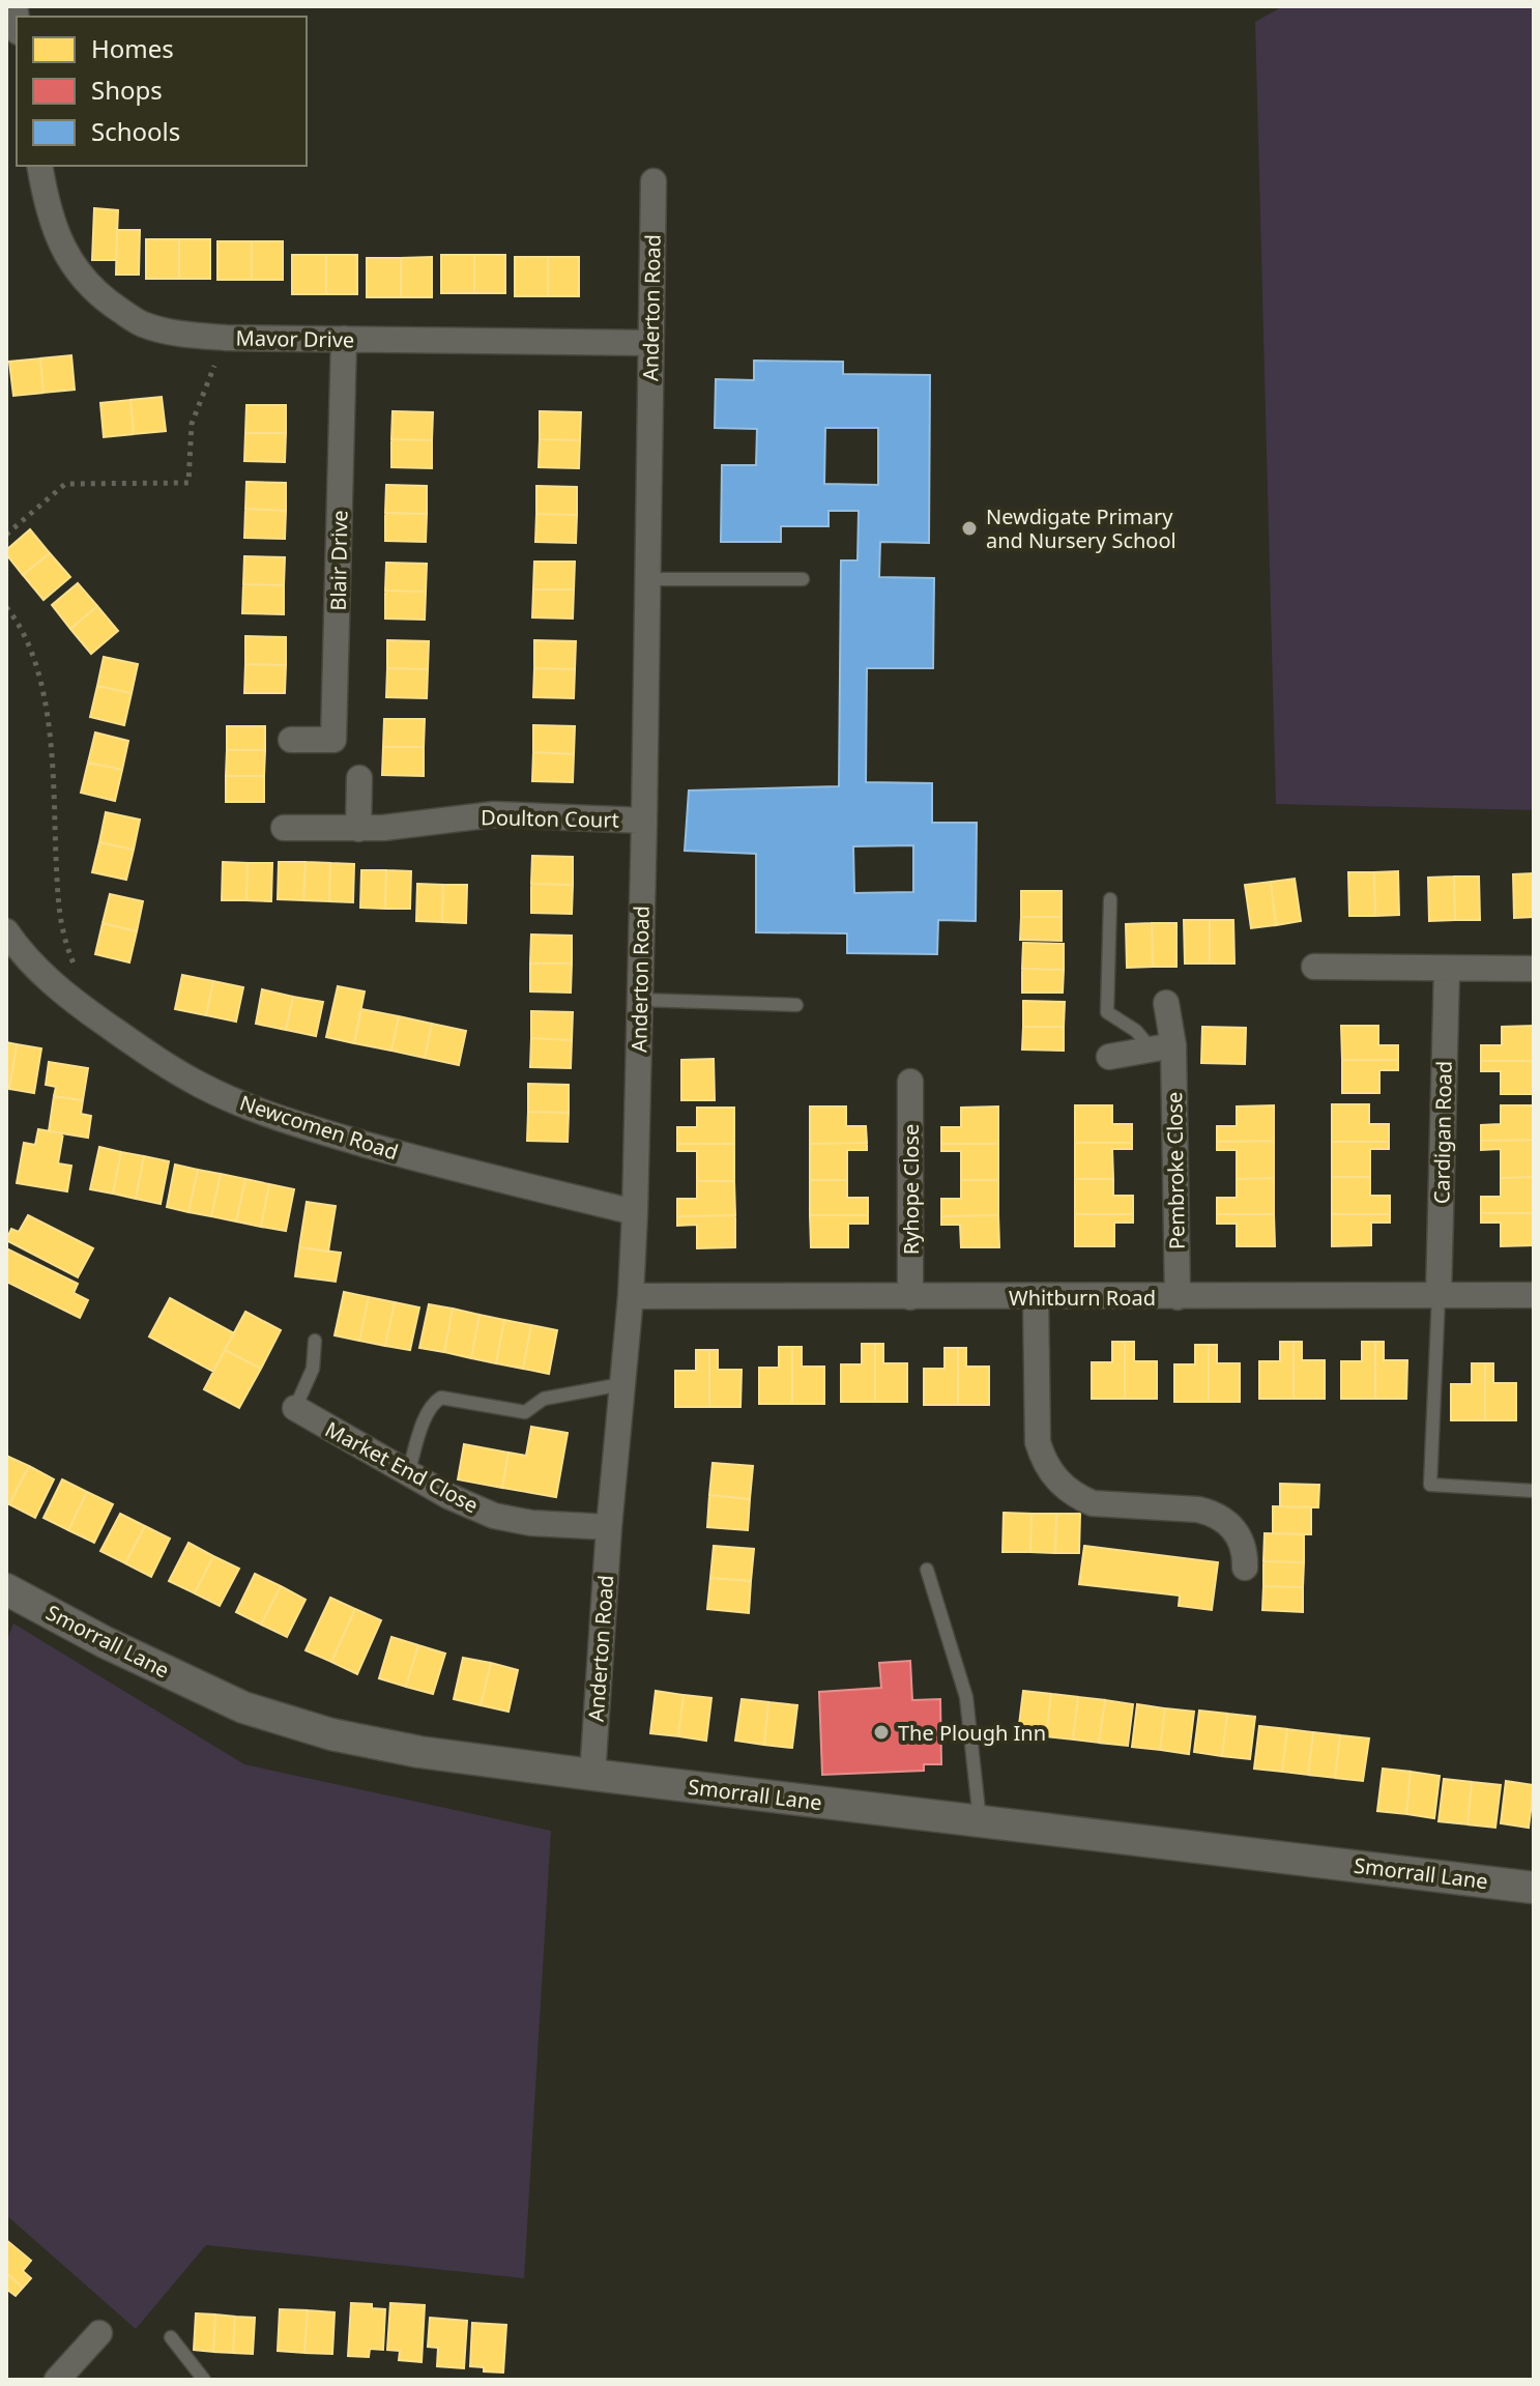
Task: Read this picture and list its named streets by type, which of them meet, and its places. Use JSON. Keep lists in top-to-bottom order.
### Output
{
  "streets": {
    "street": [
      "Anderton Road",
      "Mavor Drive",
      "Blair Drive",
      "Doulton Court",
      "Newcomen Road",
      "Cardigan Road",
      "Pembroke Close",
      "Ryhope Close",
      "Whitburn Road",
      "Market End Close",
      "Smorrall Lane"
    ]
  },
  "crossings": [
    ["Anderton Road", "Mavor Drive"],
    ["Anderton Road", "Doulton Court"],
    ["Anderton Road", "Newcomen Road"],
    ["Anderton Road", "Whitburn Road"],
    ["Anderton Road", "Market End Close"],
    ["Anderton Road", "Smorrall Lane"],
    ["Mavor Drive", "Blair Drive"],
    ["Cardigan Road", "Whitburn Road"],
    ["Pembroke Close", "Whitburn Road"],
    ["Ryhope Close", "Whitburn Road"]
  ],
  "places": ["Newdigate Primary and Nursery School", "The Plough Inn"],
  "legend": ["Homes", "Shops", "Schools"]
}
